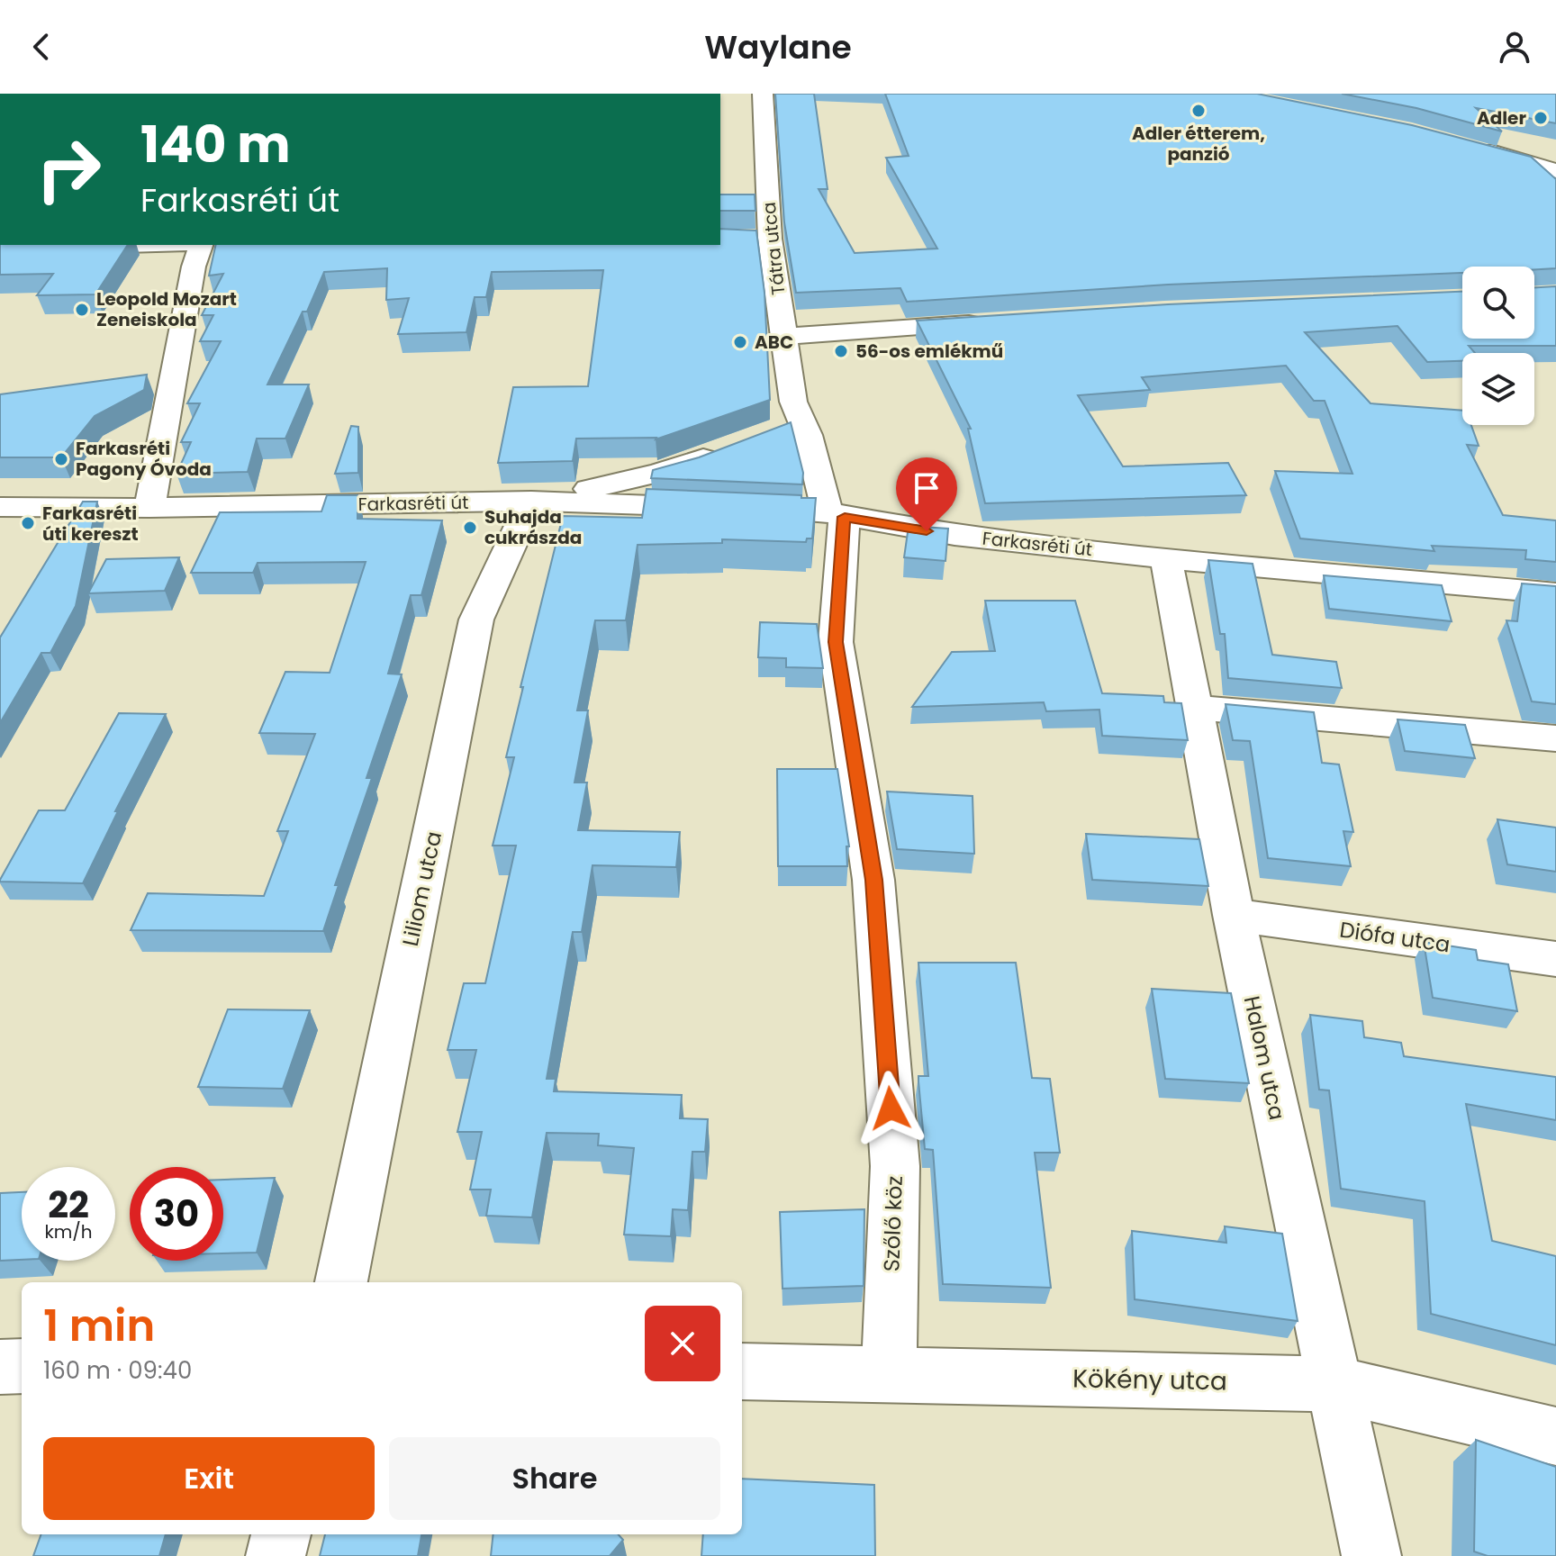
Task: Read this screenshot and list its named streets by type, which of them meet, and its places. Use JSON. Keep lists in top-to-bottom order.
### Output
{
  "streets": {
    "street": [
      "Tátra utca",
      "Farkasréti út",
      "Liliom utca",
      "Diófa utca",
      "Halom utca",
      "Szőlő köz",
      "Kökény utca"
    ]
  },
  "crossings": [
    ["Tátra utca", "Farkasréti út"],
    ["Tátra utca", "Szőlő köz"],
    ["Farkasréti út", "Liliom utca"],
    ["Farkasréti út", "Halom utca"],
    ["Farkasréti út", "Szőlő köz"],
    ["Diófa utca", "Halom utca"],
    ["Halom utca", "Kökény utca"],
    ["Szőlő köz", "Kökény utca"]
  ],
  "places": [
    "Adler étterem, panzió",
    "Adler",
    "Leopold Mozart Zeneiskola",
    "ABC",
    "56-os emlékmű",
    "Farkasréti Pagony Óvoda",
    "Farkasréti úti kereszt",
    "Suhajda cukrászda"
  ],
  "page": {
    "header": "Waylane",
    "turn": ["140 m", "Farkasréti út"],
    "speed": "22 km/h",
    "limit": "30",
    "heading": ["1 min", "160 m · 09:40"],
    "buttons": ["Exit", "Share"]
  }
}
